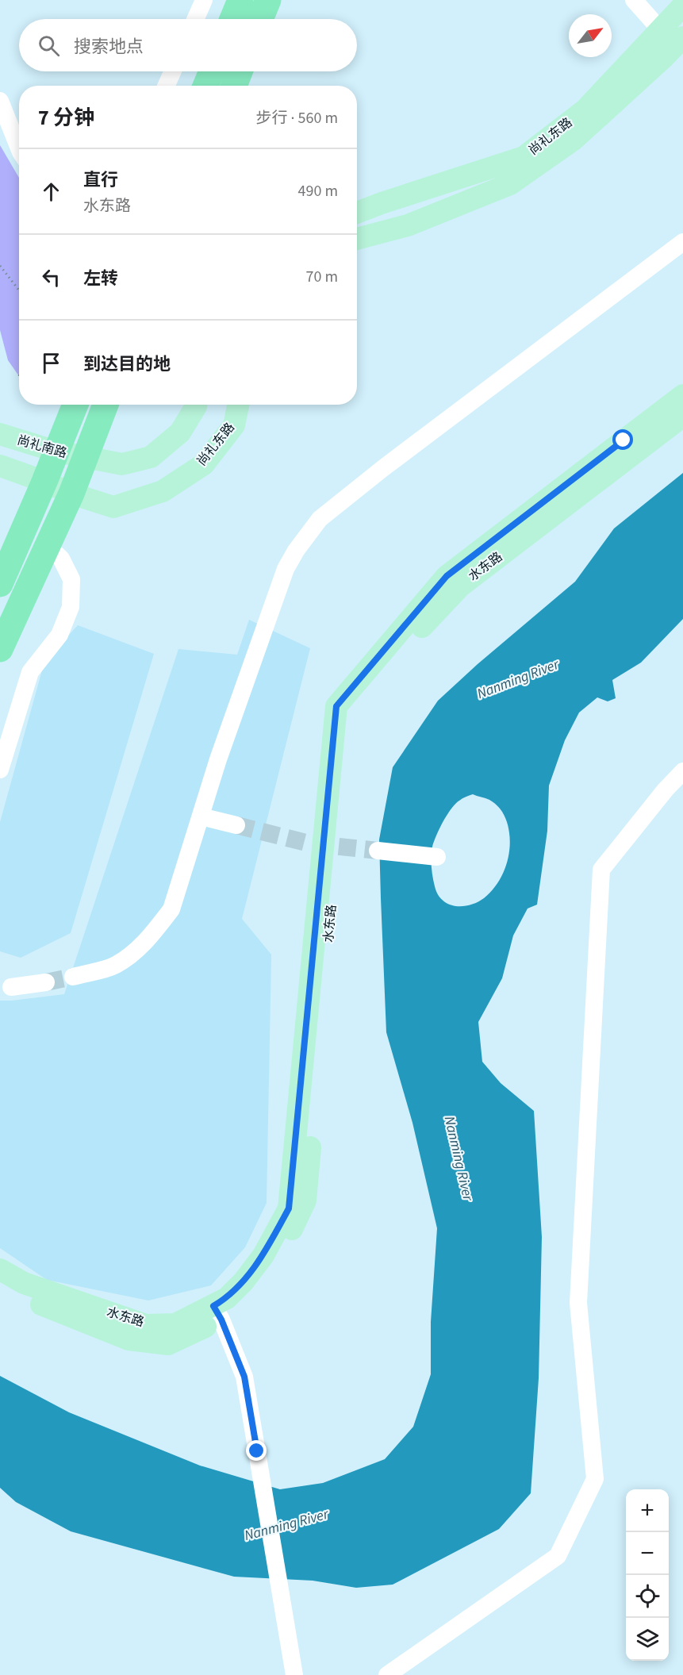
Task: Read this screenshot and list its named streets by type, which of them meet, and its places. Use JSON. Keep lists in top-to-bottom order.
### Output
{
  "streets": {
    "main road": ["尚礼东路", "尚礼南路", "水东路"]
  },
  "water": ["Nanming River"],
  "north": "top right",
  "page": {
    "search": "搜索地点",
    "heading": ["7 分钟", "步行 · 560 m"],
    "list": [
      ["直行", "水东路", "490 m"],
      ["左转", "70 m"],
      "到达目的地"
    ],
    "map_buttons": ["+", "−"]
  }
}
